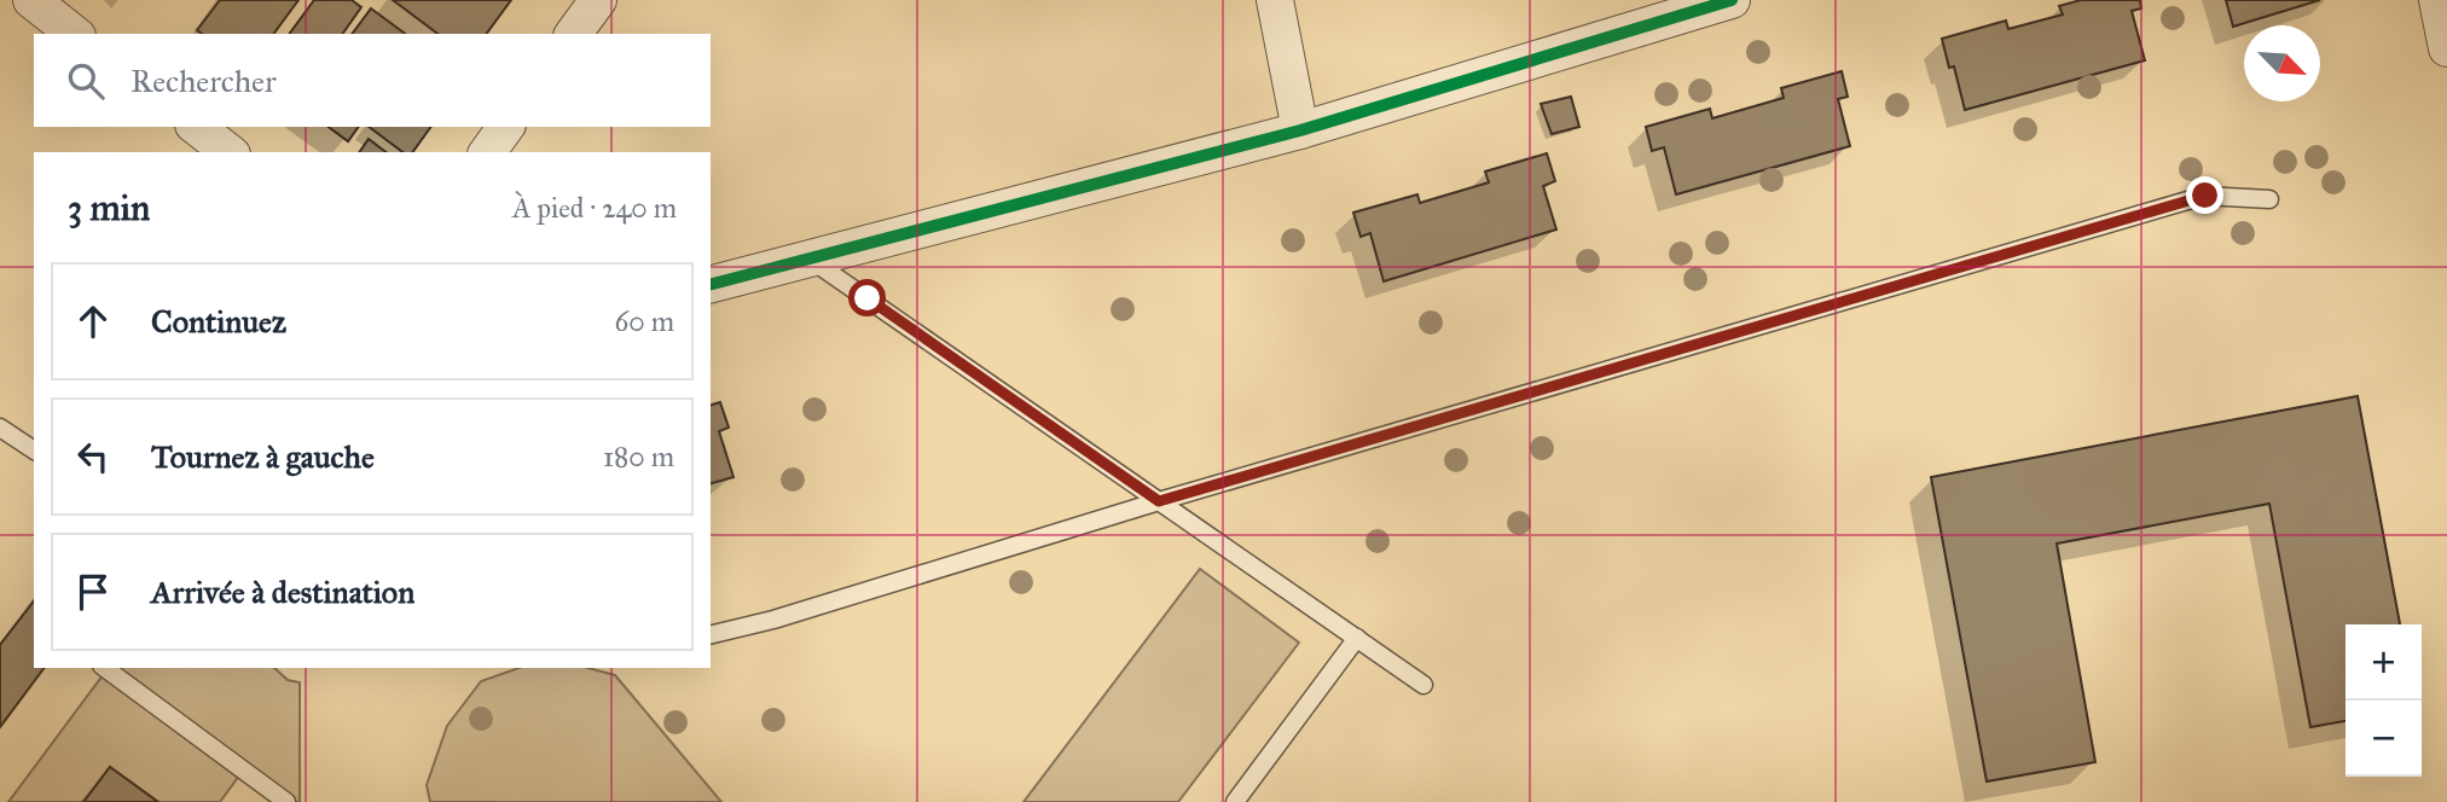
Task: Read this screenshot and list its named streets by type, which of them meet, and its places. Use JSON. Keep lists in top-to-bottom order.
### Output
{
  "north": "bottom right",
  "page": {
    "search": "Rechercher",
    "heading": ["3 min", "À pied · 240 m"],
    "list": [
      ["Continuez", "60 m"],
      ["Tournez à gauche", "180 m"],
      "Arrivée à destination"
    ],
    "map_buttons": ["+", "−"]
  }
}
